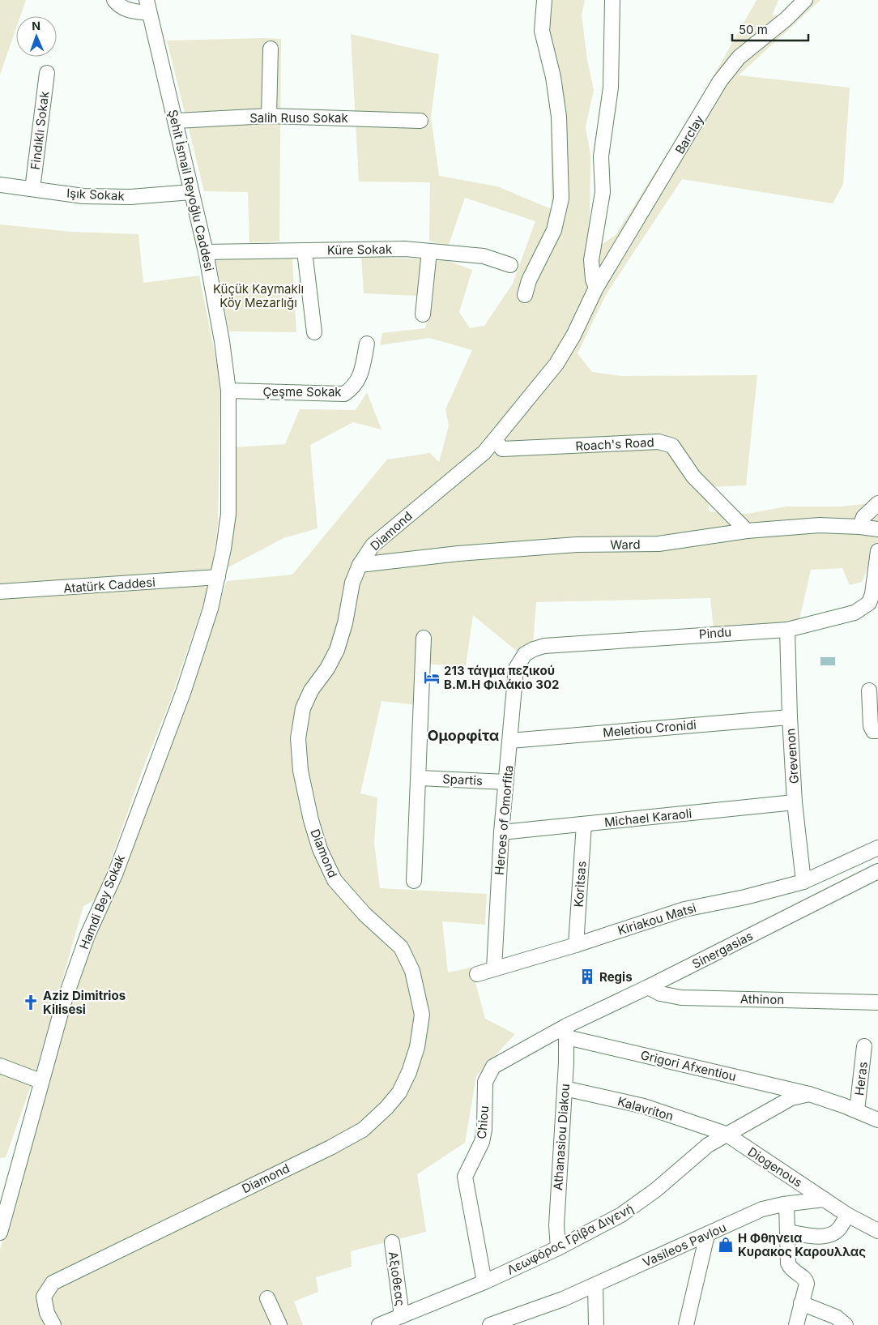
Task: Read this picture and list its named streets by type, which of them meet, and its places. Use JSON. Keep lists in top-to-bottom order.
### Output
{
  "streets": {
    "street": [
      "Salih Ruso Sokak",
      "Findıklı Sokak",
      "Barclay",
      "Şehit İsmail Reyoğlu Caddesi",
      "Işık Sokak",
      "Küre Sokak",
      "Çeşme Sokak",
      "Roach's Road",
      "Diamond",
      "Ward",
      "Atatürk Caddesi",
      "Pindu",
      "Meletiou Cronidi",
      "Grevenon",
      "Spartis",
      "Michael Karaoli",
      "Heroes of Omorfita",
      "Koritsas",
      "Hamdi Bey Sokak",
      "Kiriakou Matsi",
      "Sinergasias",
      "Athinon",
      "Grigori Afxentiou",
      "Heras",
      "Kalavriton",
      "Chiou",
      "Athanasiou Diakou",
      "Diogenous",
      "Λεωφόρος Γρίβα Διγενή",
      "Vasileos Pavlou",
      "Αξιοθεας"
    ]
  },
  "crossings": [
    ["Salih Ruso Sokak", "Şehit İsmail Reyoğlu Caddesi"],
    ["Findıklı Sokak", "Işık Sokak"],
    ["Barclay", "Diamond"],
    ["Şehit İsmail Reyoğlu Caddesi", "Işık Sokak"],
    ["Şehit İsmail Reyoğlu Caddesi", "Küre Sokak"],
    ["Şehit İsmail Reyoğlu Caddesi", "Çeşme Sokak"],
    ["Şehit İsmail Reyoğlu Caddesi", "Atatürk Caddesi"],
    ["Şehit İsmail Reyoğlu Caddesi", "Hamdi Bey Sokak"],
    ["Roach's Road", "Diamond"],
    ["Roach's Road", "Ward"],
    ["Diamond", "Ward"],
    ["Atatürk Caddesi", "Hamdi Bey Sokak"],
    ["Pindu", "Grevenon"],
    ["Pindu", "Heroes of Omorfita"],
    ["Meletiou Cronidi", "Grevenon"],
    ["Meletiou Cronidi", "Heroes of Omorfita"],
    ["Grevenon", "Michael Karaoli"],
    ["Grevenon", "Kiriakou Matsi"],
    ["Spartis", "Heroes of Omorfita"],
    ["Michael Karaoli", "Heroes of Omorfita"],
    ["Michael Karaoli", "Koritsas"],
    ["Heroes of Omorfita", "Kiriakou Matsi"],
    ["Koritsas", "Kiriakou Matsi"],
    ["Sinergasias", "Athinon"],
    ["Sinergasias", "Grigori Afxentiou"],
    ["Sinergasias", "Chiou"],
    ["Sinergasias", "Athanasiou Diakou"],
    ["Grigori Afxentiou", "Chiou"],
    ["Grigori Afxentiou", "Athanasiou Diakou"],
    ["Grigori Afxentiou", "Λεωφόρος Γρίβα Διγενή"],
    ["Kalavriton", "Athanasiou Diakou"],
    ["Kalavriton", "Diogenous"],
    ["Kalavriton", "Λεωφόρος Γρίβα Διγενή"],
    ["Chiou", "Athanasiou Diakou"],
    ["Chiou", "Λεωφόρος Γρίβα Διγενή"],
    ["Athanasiou Diakou", "Λεωφόρος Γρίβα Διγενή"],
    ["Diogenous", "Λεωφόρος Γρίβα Διγενή"],
    ["Diogenous", "Vasileos Pavlou"],
    ["Λεωφόρος Γρίβα Διγενή", "Αξιοθεας"]
  ],
  "districts": ["Ομορφίτα"],
  "parks": ["Küçük Kaymaklı Köy Mezarlığı"],
  "places": {
    "hotel": ["213 τάγμα πεζικού B.M.H Φιλάκιο 302"],
    "building": ["Regis"],
    "church": ["Aziz Dimitrios Kilisesi"],
    "shop": ["Η Φθηνεια Κυρακος Καρουλλας"]
  },
  "scale_bar": "50 m",
  "north": "top"
}
